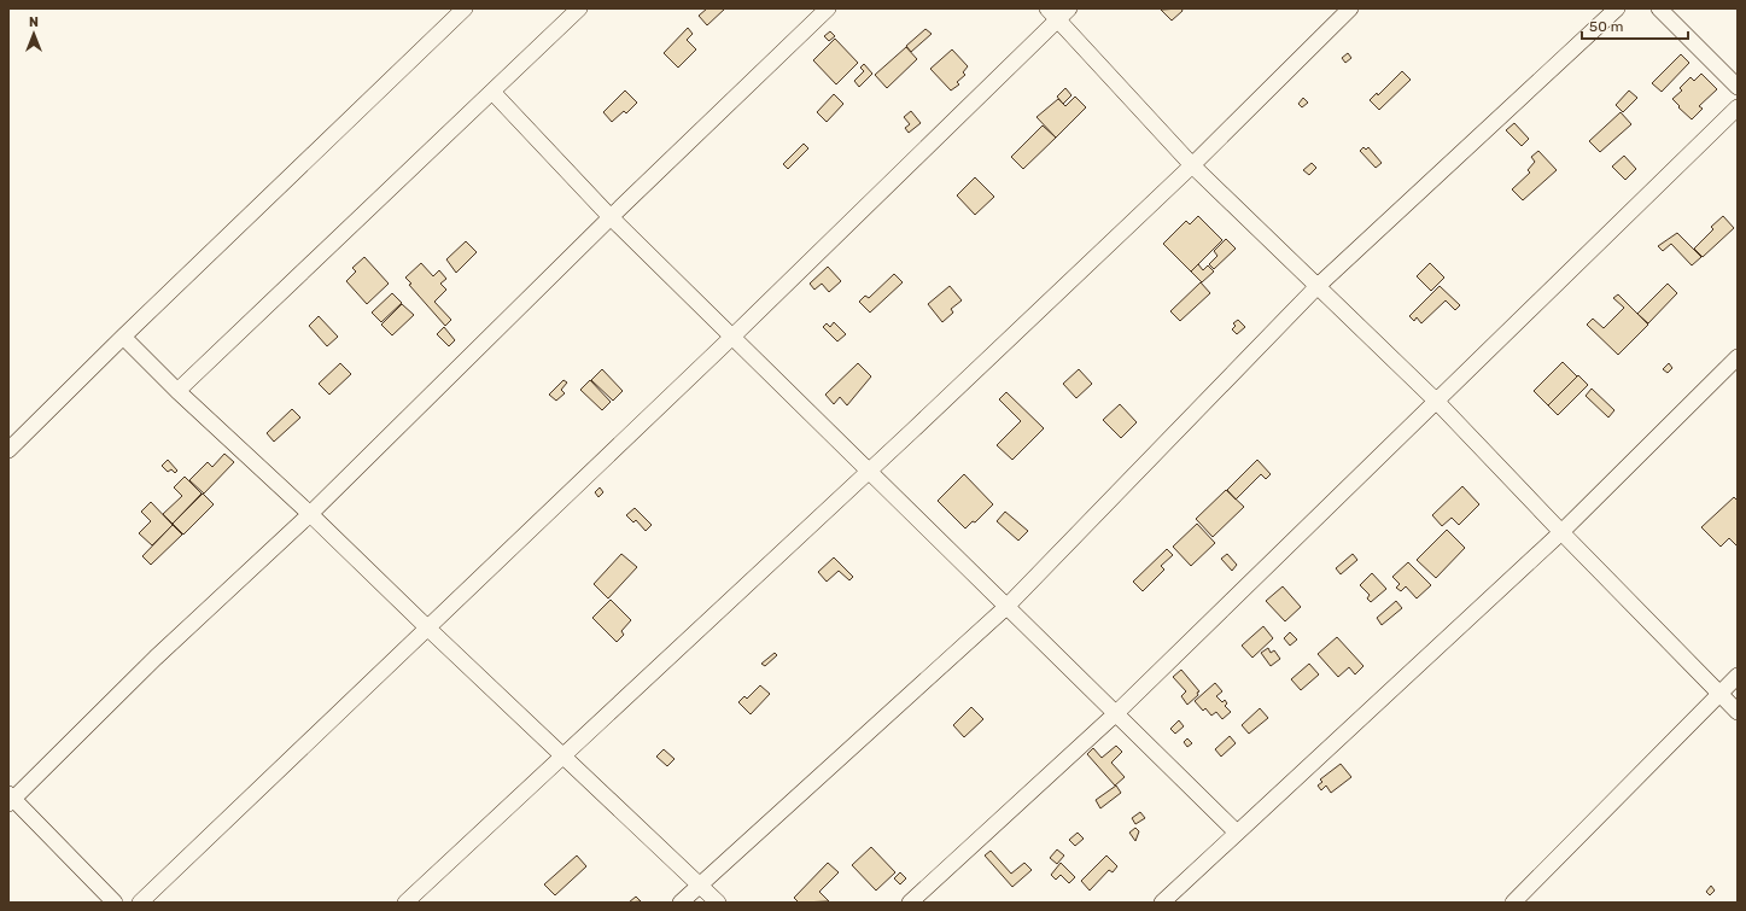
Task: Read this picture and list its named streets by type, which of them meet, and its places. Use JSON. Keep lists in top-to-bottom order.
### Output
{
  "scale_bar": "50 m",
  "north": "top"
}
